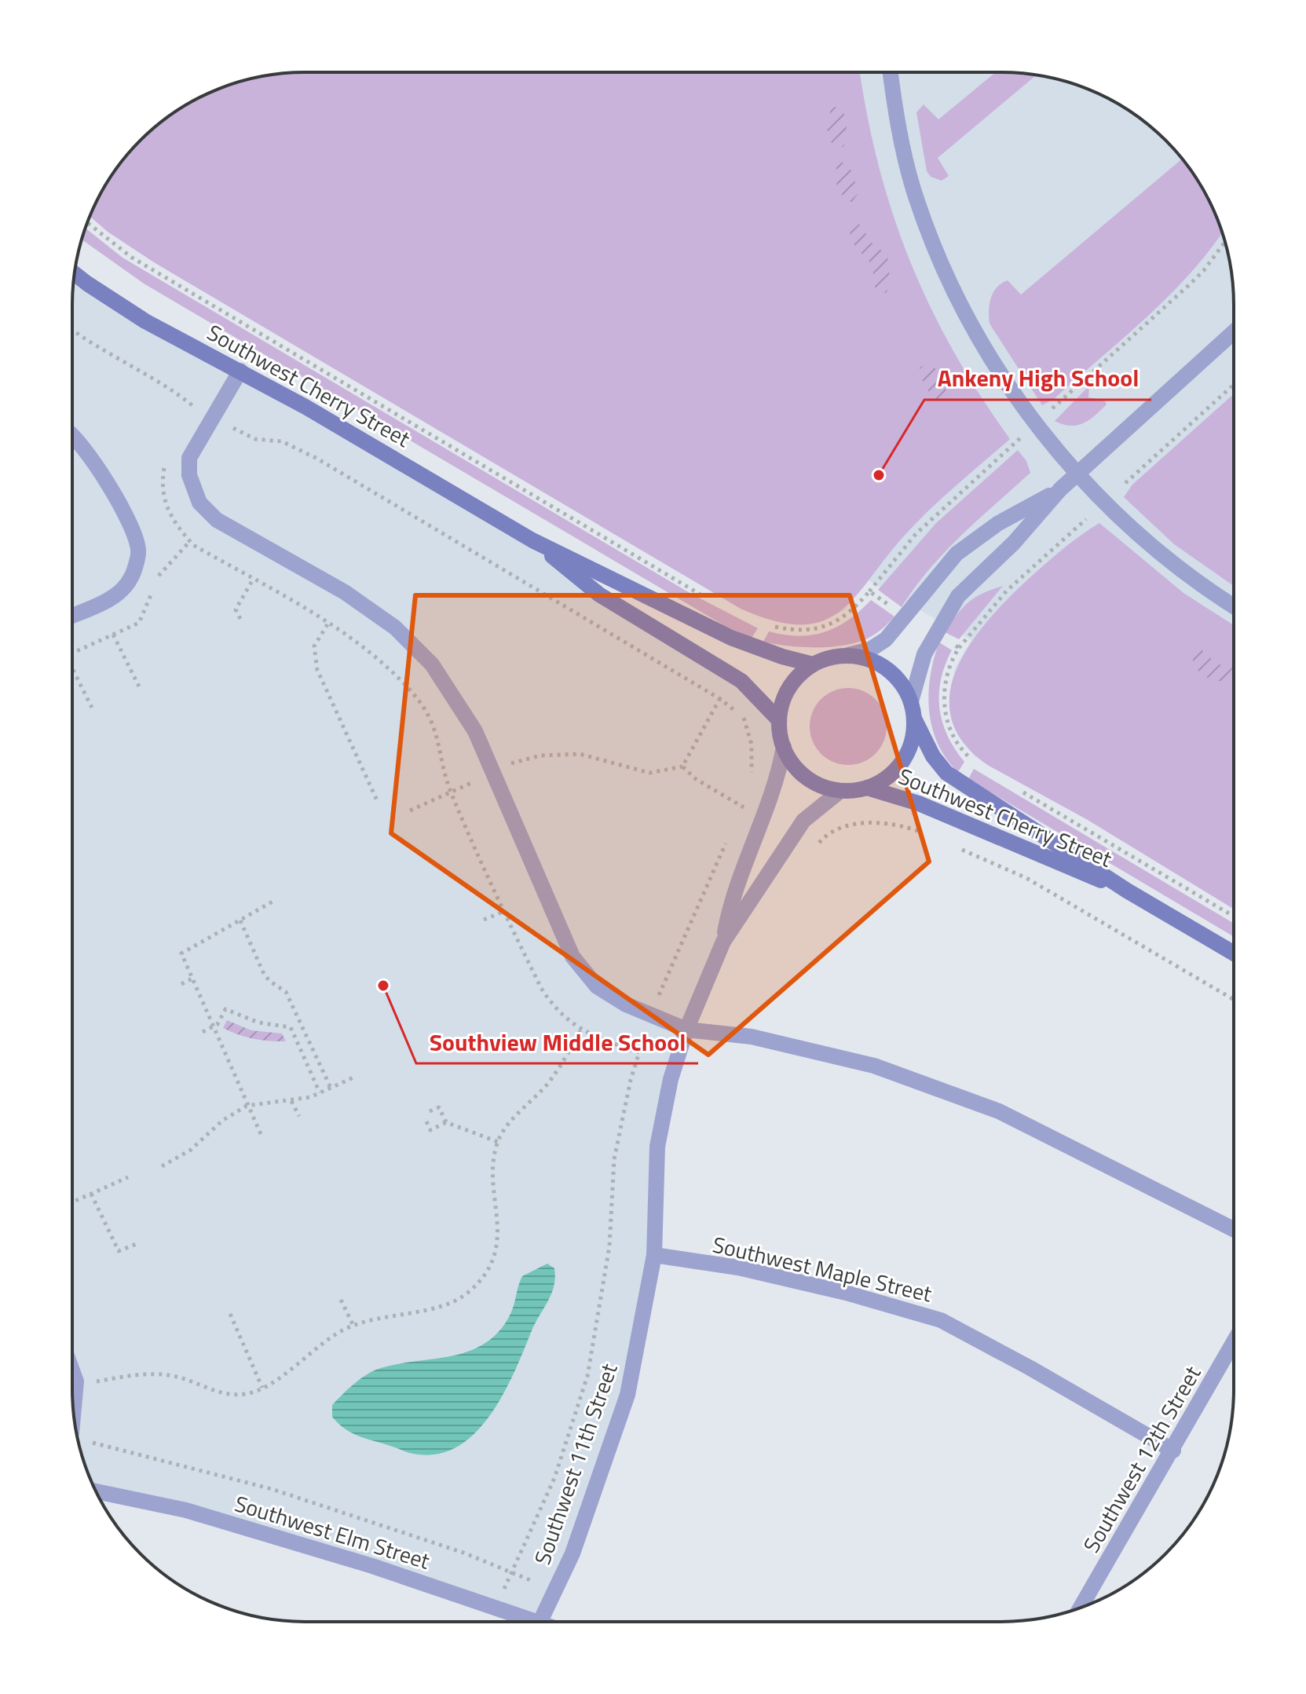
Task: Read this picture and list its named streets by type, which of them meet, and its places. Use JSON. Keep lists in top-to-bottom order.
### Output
{
  "streets": {
    "street": [
      "Southwest Cherry Street",
      "Southwest Maple Street",
      "Southwest 12th Street",
      "Southwest 11th Street",
      "Southwest Elm Street"
    ]
  },
  "crossings": [
    ["Southwest Cherry Street", "Southwest 11th Street"],
    ["Southwest Maple Street", "Southwest 12th Street"],
    ["Southwest Maple Street", "Southwest 11th Street"]
  ],
  "places": ["Ankeny High School", "Southview Middle School"]
}
